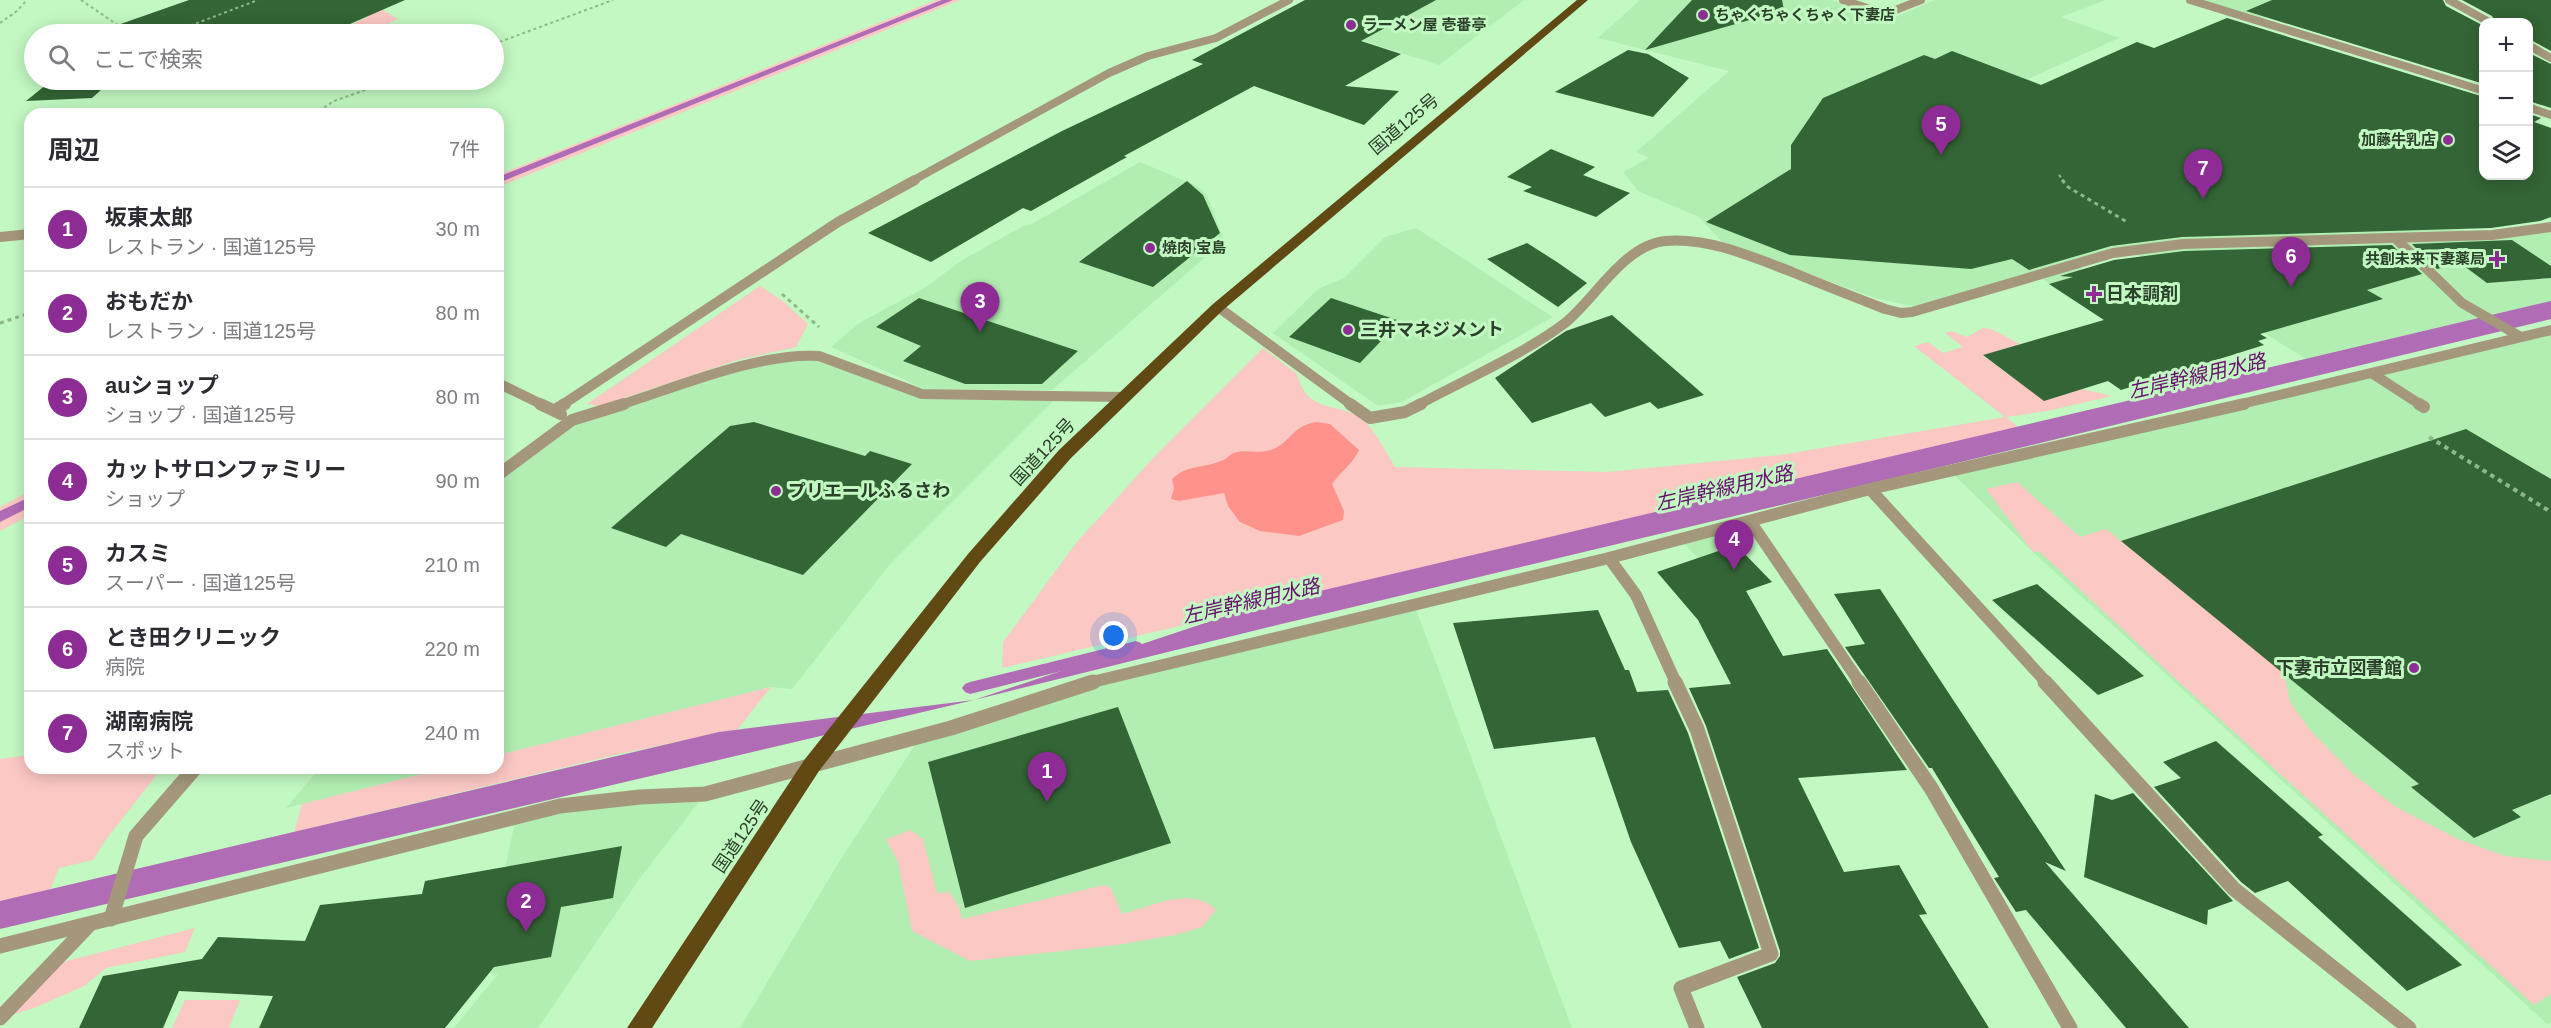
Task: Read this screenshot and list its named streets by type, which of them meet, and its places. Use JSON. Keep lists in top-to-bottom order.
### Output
{
  "streets": {
    "highway": ["国道125号"]
  },
  "water": ["左岸幹線用水路"],
  "places": {
    "other": [
      "ちゃくちゃくちゃく下妻店",
      "ラーメン屋 壱番亭",
      "加藤牛乳店",
      "焼肉 宝島",
      "三井マネジメント",
      "プリエールふるさわ",
      "下妻市立図書館"
    ],
    "health": ["共創未来下妻薬局", "日本調剤"]
  },
  "page": {
    "map_buttons": ["+", "−"],
    "search": "ここで検索",
    "pins": [
      "5",
      "7",
      "6",
      "3",
      "4",
      "1",
      "2"
    ],
    "heading": ["周辺", "7件"],
    "list": [
      {
        "mark": "1",
        "name": "坂東太郎",
        "note": "レストラン · 国道125号",
        "value": "30 m"
      },
      {
        "mark": "2",
        "name": "おもだか",
        "note": "レストラン · 国道125号",
        "value": "80 m"
      },
      {
        "mark": "3",
        "name": "auショップ",
        "note": "ショップ · 国道125号",
        "value": "80 m"
      },
      {
        "mark": "4",
        "name": "カットサロンファミリー",
        "note": "ショップ",
        "value": "90 m"
      },
      {
        "mark": "5",
        "name": "カスミ",
        "note": "スーパー · 国道125号",
        "value": "210 m"
      },
      {
        "mark": "6",
        "name": "とき田クリニック",
        "note": "病院",
        "value": "220 m"
      },
      {
        "mark": "7",
        "name": "湖南病院",
        "note": "スポット",
        "value": "240 m"
      }
    ]
  }
}
